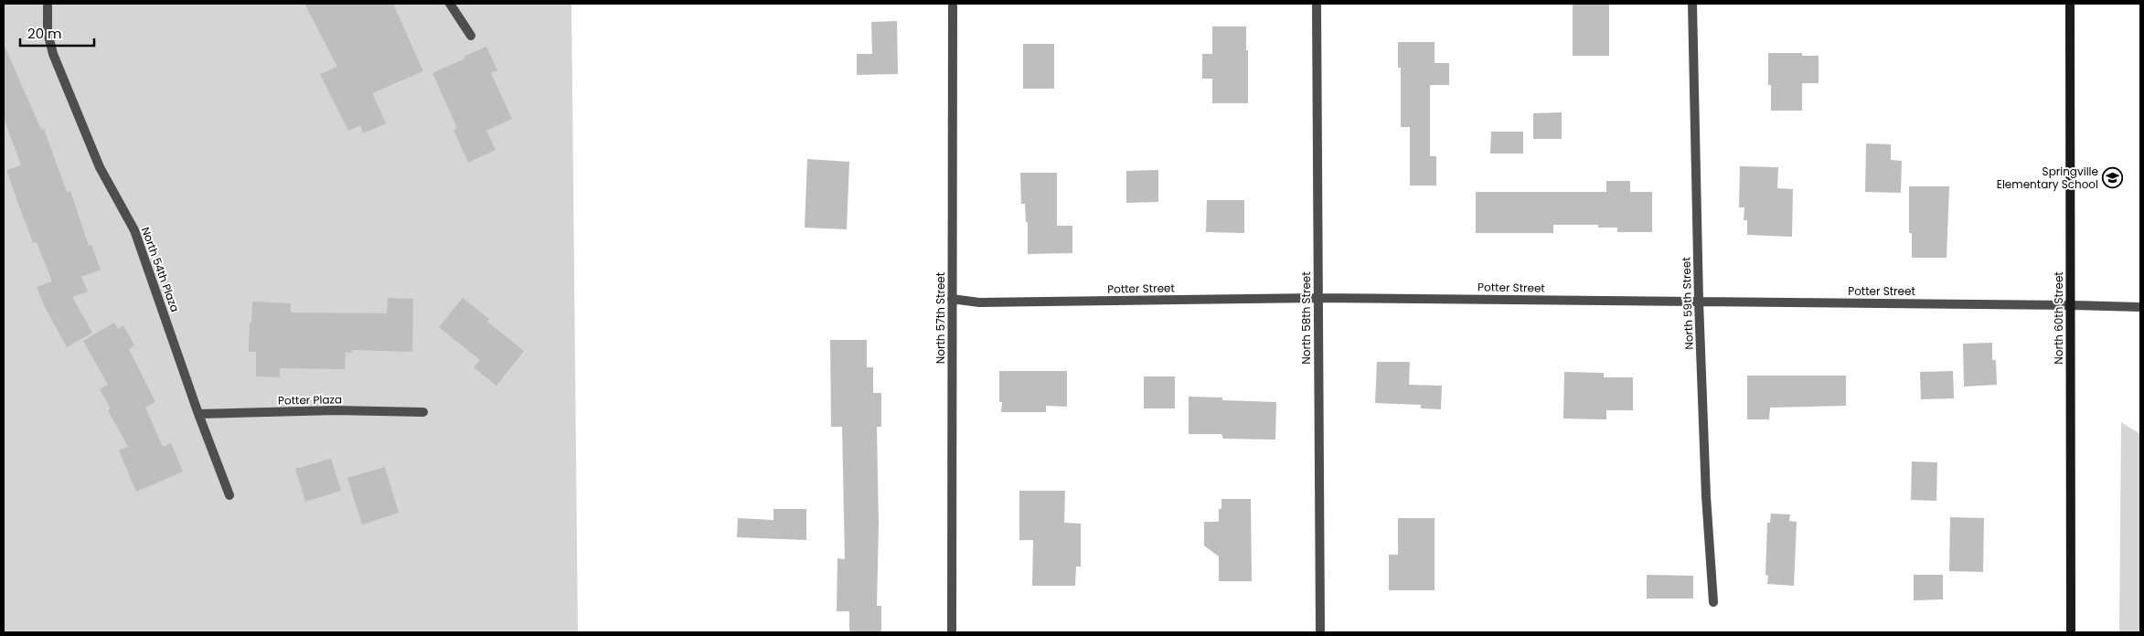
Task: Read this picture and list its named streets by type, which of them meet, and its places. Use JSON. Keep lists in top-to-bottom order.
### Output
{
  "streets": {
    "main road": ["North 60th Street"],
    "street": [
      "North 54th Plaza",
      "Potter Street",
      "North 59th Street",
      "North 57th Street",
      "North 58th Street",
      "Potter Plaza"
    ]
  },
  "crossings": [
    ["North 54th Plaza", "Potter Plaza"],
    ["Potter Street", "North 59th Street"],
    ["Potter Street", "North 57th Street"],
    ["Potter Street", "North 58th Street"],
    ["Potter Street", "North 60th Street"]
  ],
  "places": {
    "school or university": ["Springville Elementary School"]
  },
  "scale_bar": "20 m"
}
